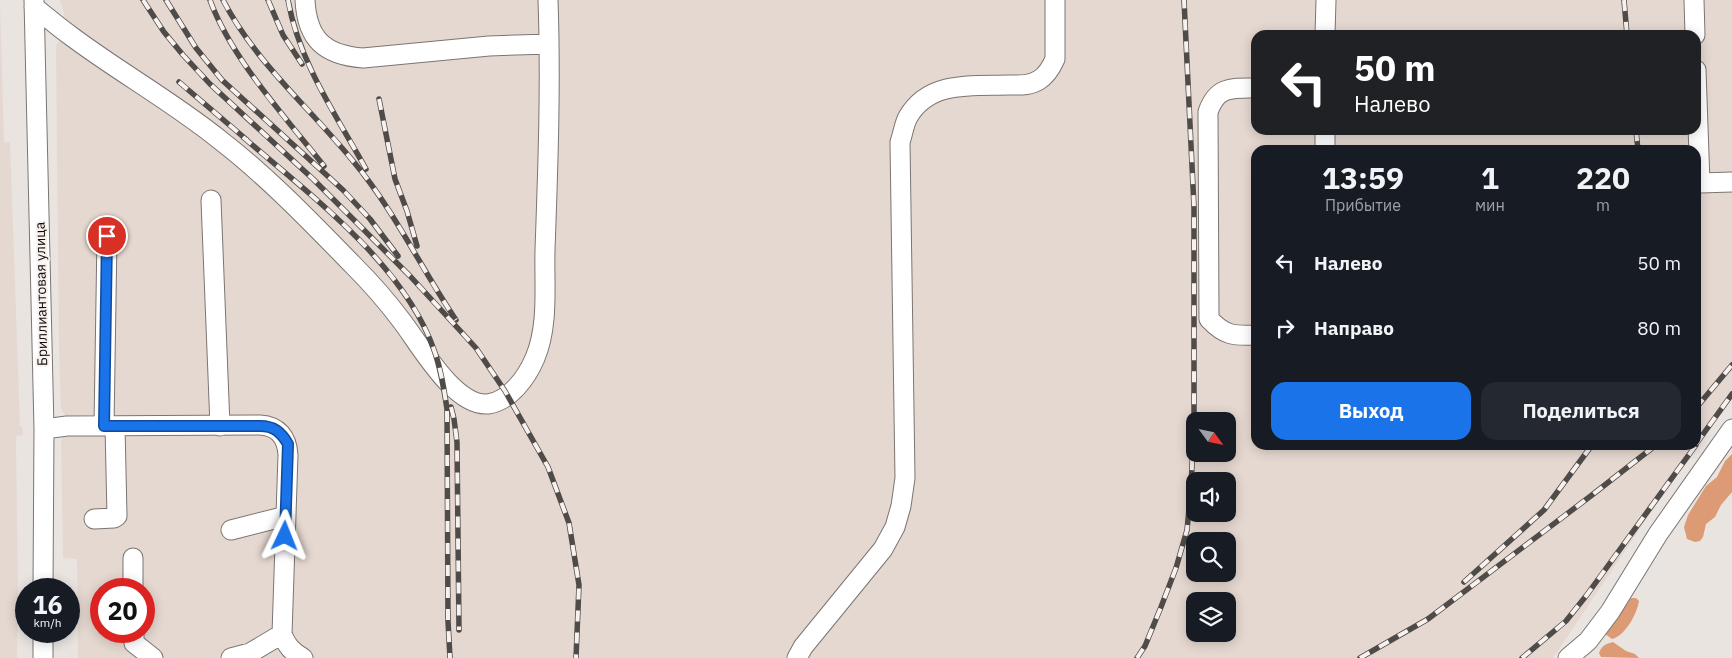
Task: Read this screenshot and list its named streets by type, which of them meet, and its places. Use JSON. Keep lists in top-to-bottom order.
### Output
{
  "streets": {
    "street": ["Бриллиантовая улица"]
  },
  "north": "bottom right",
  "page": {
    "turn": ["50 m", "Налево"],
    "eta": [
      "13:59",
      "Прибытие",
      "1",
      "мин",
      "220",
      "m"
    ],
    "list": [
      {
        "name": "Налево",
        "value": "50 m"
      },
      {
        "name": "Направо",
        "value": "80 m"
      }
    ],
    "buttons": ["Выход", "Поделиться"],
    "speed": "16 km/h",
    "limit": "20"
  }
}
